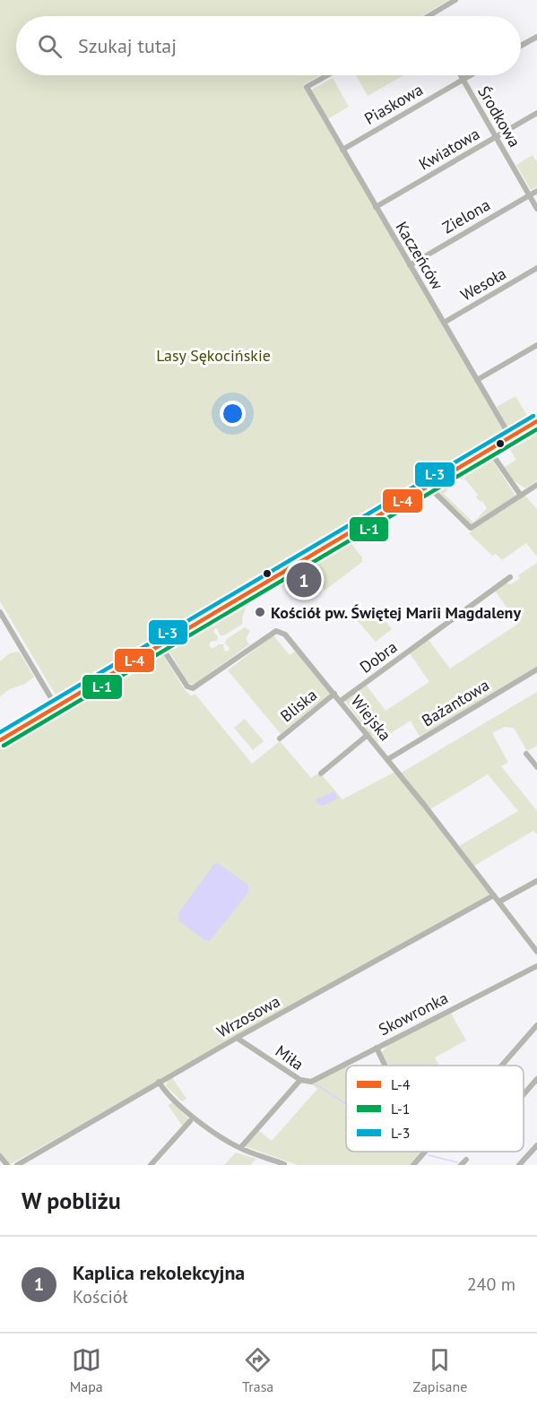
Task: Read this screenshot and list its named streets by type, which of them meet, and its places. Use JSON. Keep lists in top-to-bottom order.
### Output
{
  "streets": {
    "street": [
      "Piaskowa",
      "Środkowa",
      "Kwiatowa",
      "Zielona",
      "Kaczeńców",
      "Wesoła",
      "Dobra",
      "Bażantowa",
      "Bliska",
      "Wiejska",
      "Skowronka",
      "Wrzosowa",
      "Miła"
    ]
  },
  "crossings": [
    ["Piaskowa", "Środkowa"],
    ["Piaskowa", "Kaczeńców"],
    ["Środkowa", "Kwiatowa"],
    ["Środkowa", "Zielona"],
    ["Kwiatowa", "Kaczeńców"],
    ["Zielona", "Kaczeńców"],
    ["Kaczeńców", "Wesoła"],
    ["Dobra", "Wiejska"],
    ["Bażantowa", "Wiejska"],
    ["Bliska", "Wiejska"],
    ["Wiejska", "Wrzosowa"],
    ["Skowronka", "Miła"],
    ["Wrzosowa", "Miła"]
  ],
  "parks": ["Lasy Sękocińskie"],
  "places": ["Kościół pw. Świętej Marii Magdaleny"],
  "lines": ["transit line L-3", "transit line L-4", "transit line L-1"],
  "legend": ["L-4", "L-1", "L-3"],
  "page": {
    "search": "Szukaj tutaj",
    "pins": "1",
    "heading": "W pobliżu",
    "list": [
      {
        "mark": "1",
        "name": "Kaplica rekolekcyjna",
        "note": "Kościół",
        "value": "240 m"
      }
    ],
    "nav": ["Mapa", "Trasa", "Zapisane"]
  }
}
